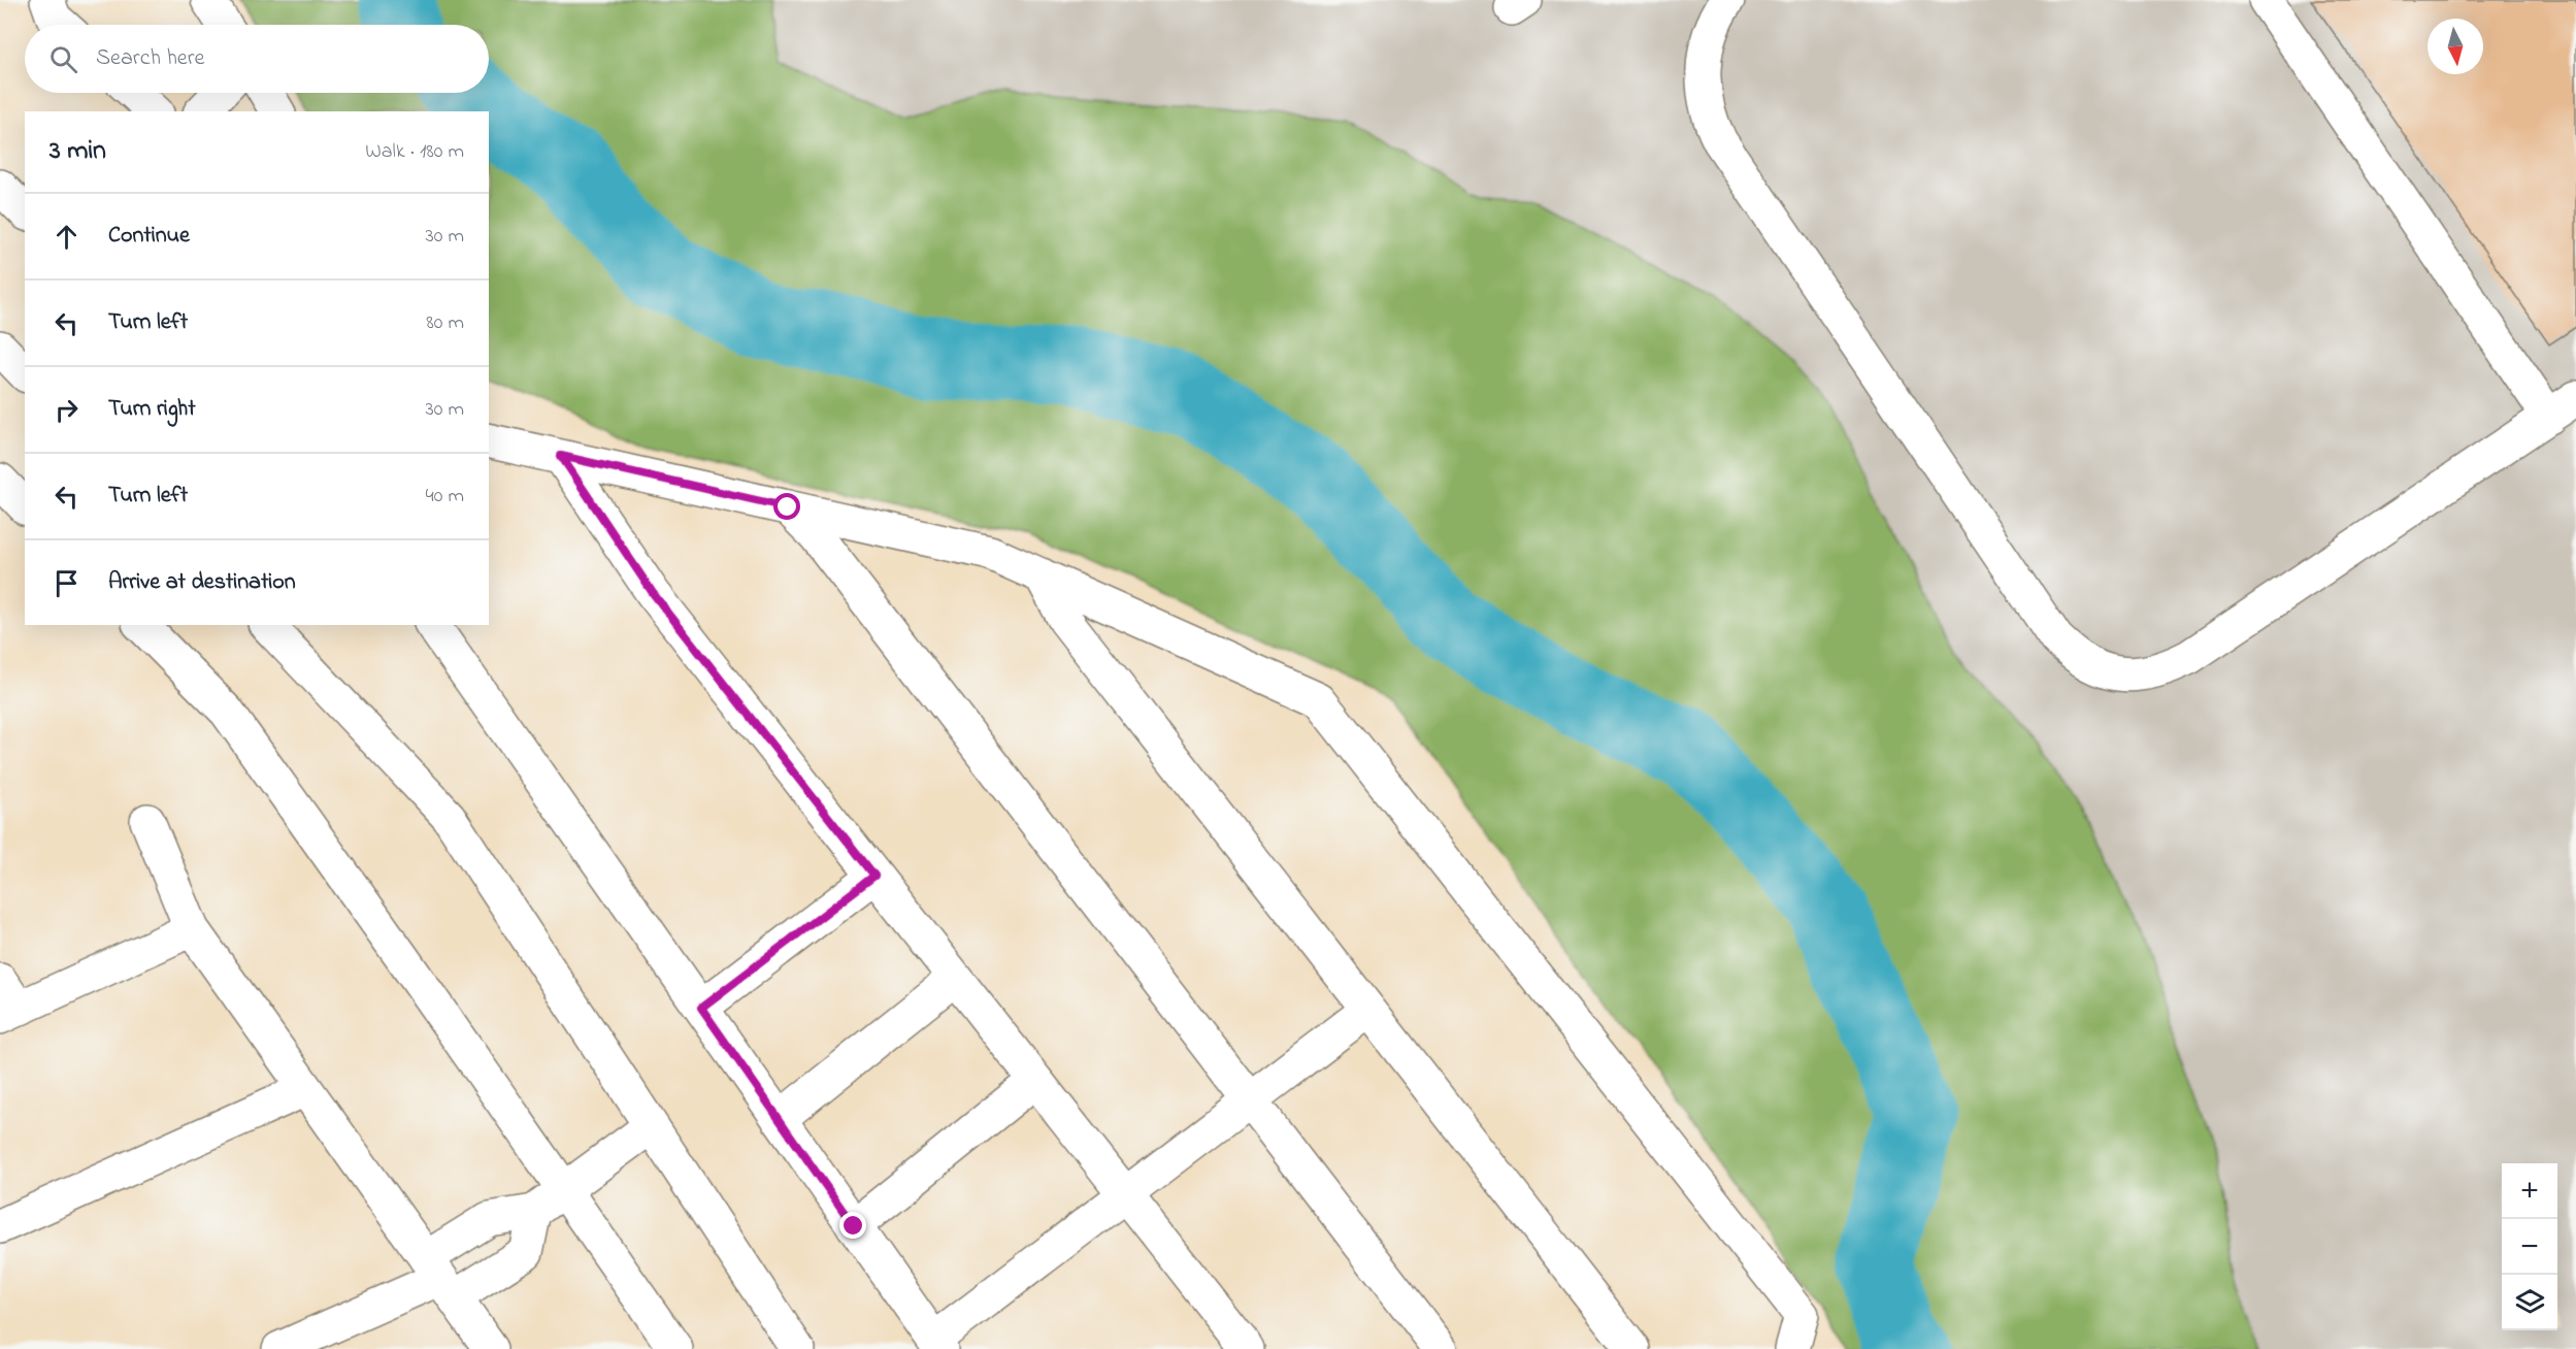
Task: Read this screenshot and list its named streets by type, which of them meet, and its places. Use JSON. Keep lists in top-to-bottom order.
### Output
{
  "north": "bottom",
  "page": {
    "search": "Search here",
    "heading": ["3 min", "Walk · 180 m"],
    "list": [
      ["Continue", "30 m"],
      ["Turn left", "80 m"],
      ["Turn right", "30 m"],
      ["Turn left", "40 m"],
      "Arrive at destination"
    ],
    "map_buttons": ["+", "−"]
  }
}
